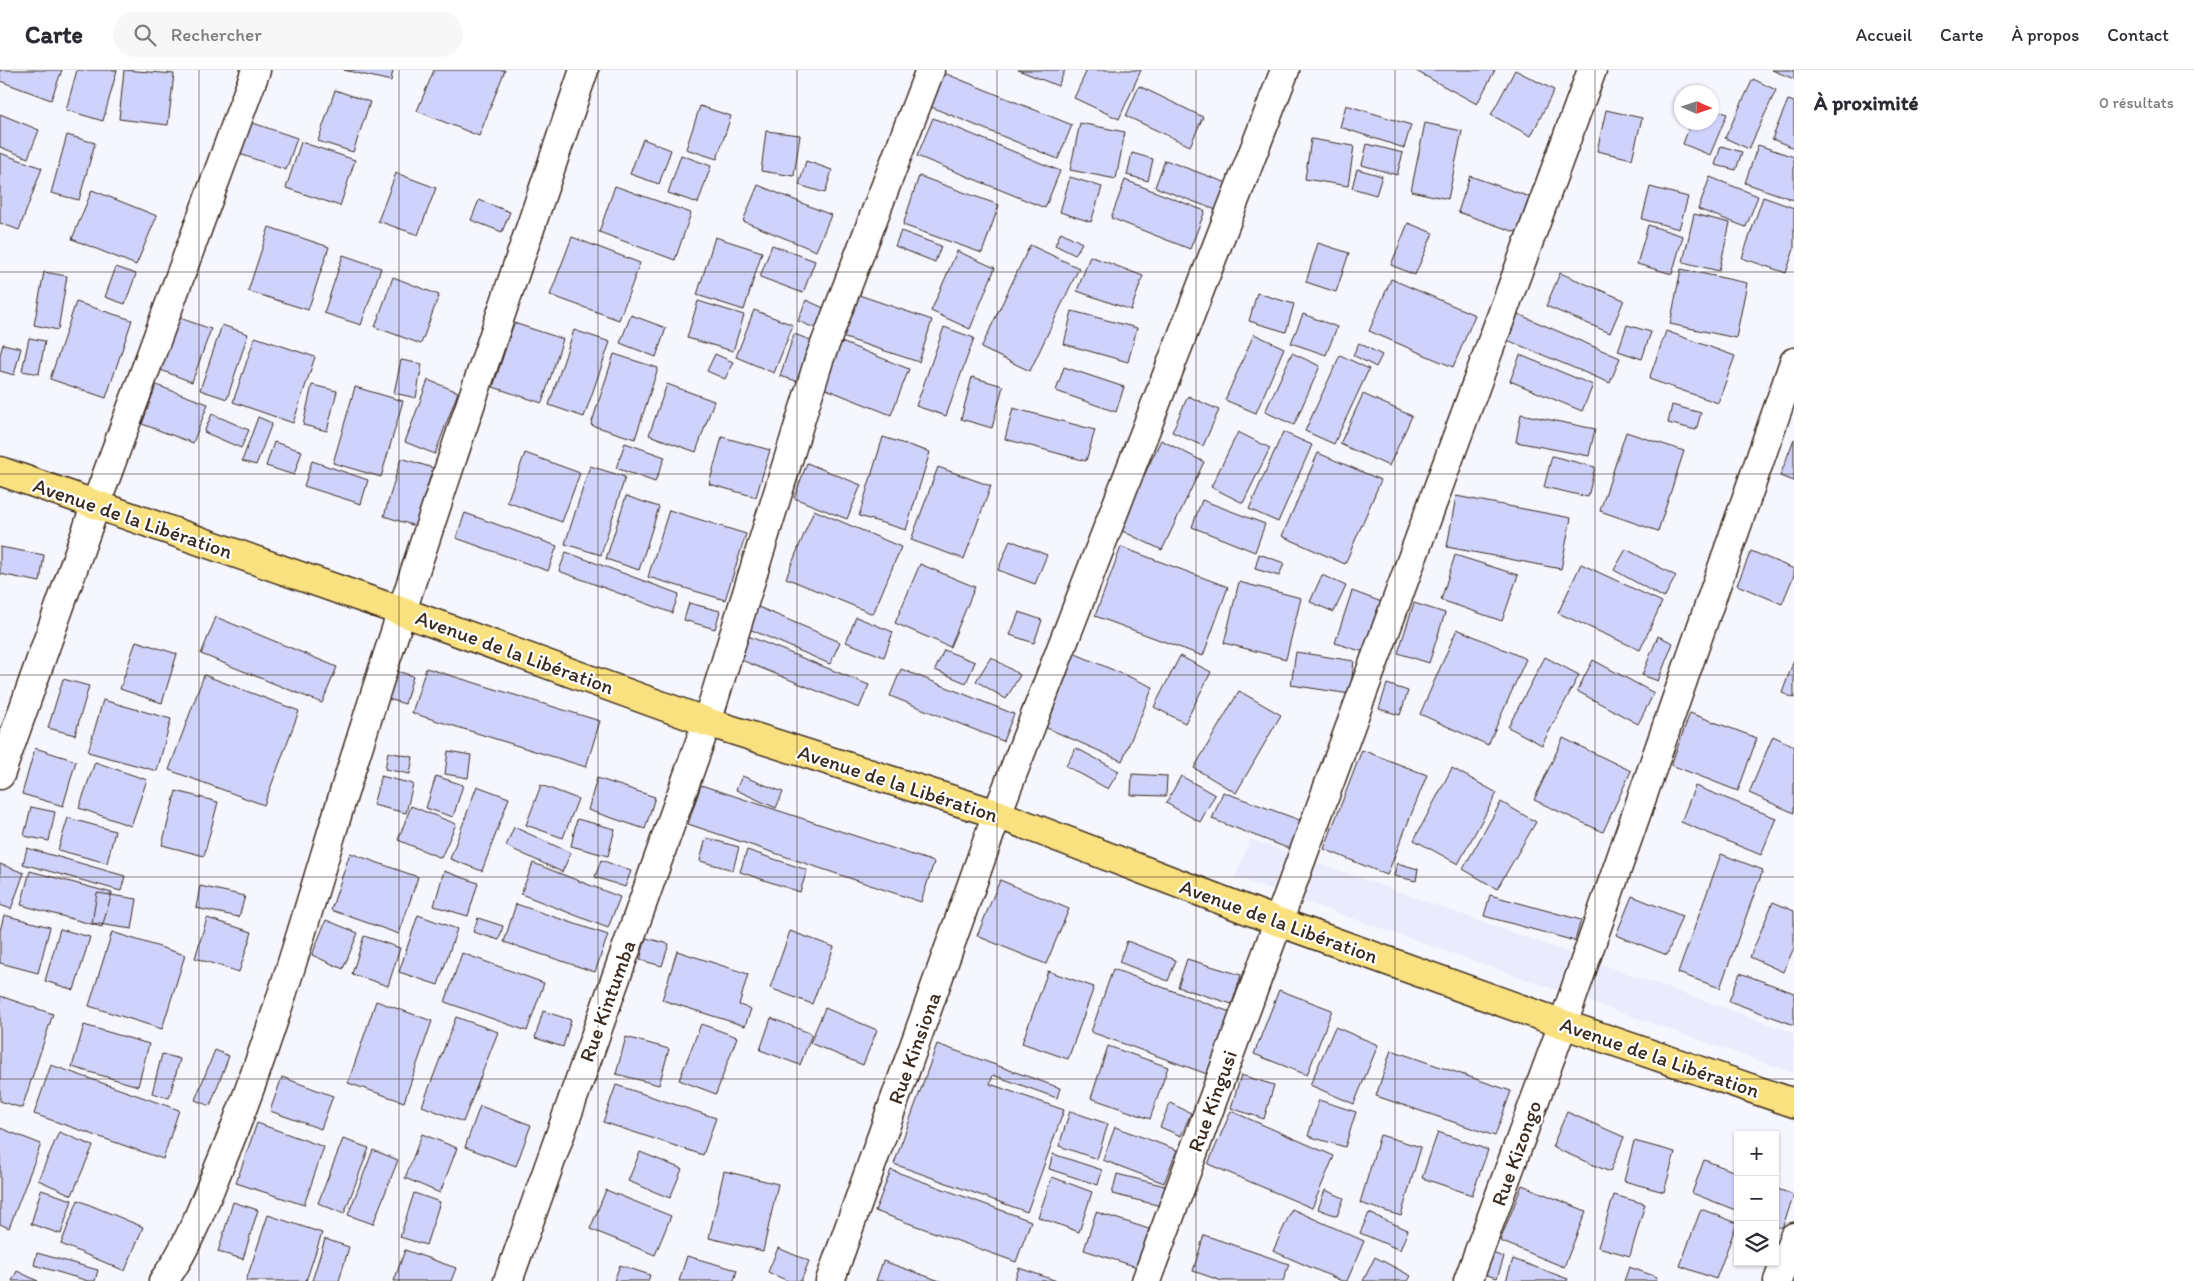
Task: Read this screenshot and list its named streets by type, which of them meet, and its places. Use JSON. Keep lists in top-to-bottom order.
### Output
{
  "streets": {
    "highway": ["Avenue de la Libération"],
    "street": [
      "Rue Kintumba",
      "Rue Kinsiona",
      "Rue Kingusi",
      "Rue Kizongo"
    ]
  },
  "crossings": [
    ["Avenue de la Libération", "Rue Kintumba"],
    ["Avenue de la Libération", "Rue Kinsiona"],
    ["Avenue de la Libération", "Rue Kingusi"],
    ["Avenue de la Libération", "Rue Kizongo"]
  ],
  "north": "right",
  "page": {
    "header": "Carte",
    "search": "Rechercher",
    "nav": [
      "Accueil",
      "Carte",
      "À propos",
      "Contact"
    ],
    "heading": ["À proximité", "0 résultats"],
    "map_buttons": ["+", "−"]
  }
}
